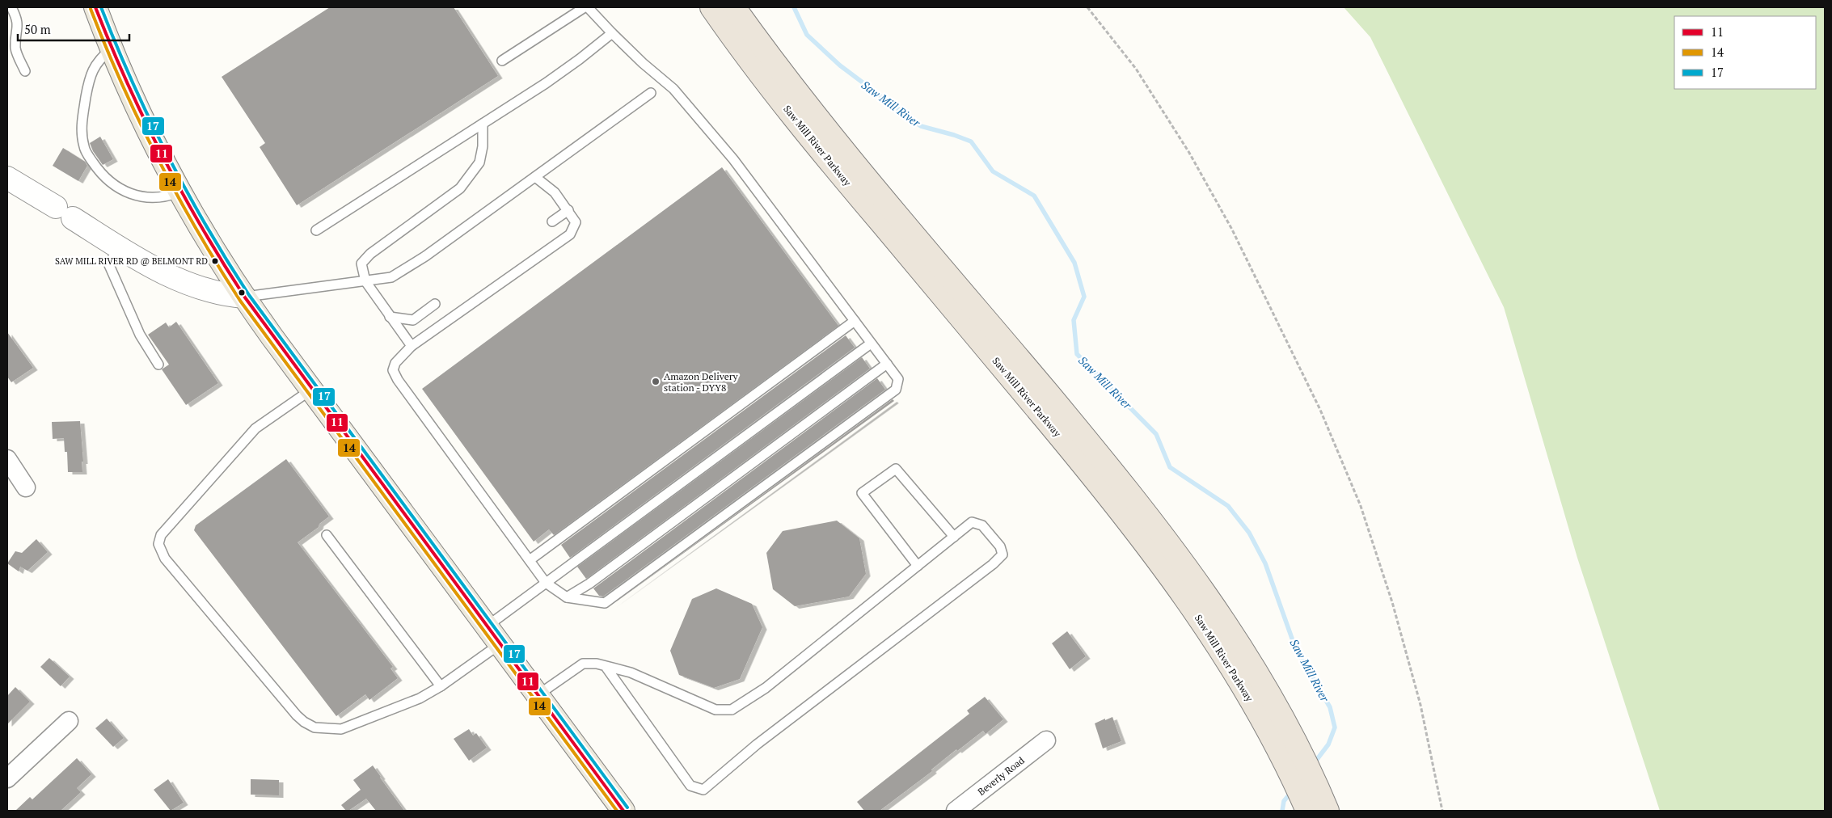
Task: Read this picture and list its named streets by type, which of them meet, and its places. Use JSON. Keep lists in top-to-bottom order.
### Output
{
  "streets": {
    "highway": ["Saw Mill River Parkway"],
    "street": ["Beverly Road"]
  },
  "water": ["Saw Mill River"],
  "places": ["SAW MILL RIVER RD @ BELMONT RD", "Amazon Delivery station - DYY8"],
  "lines": ["transit line 11", "transit line 17", "transit line 14"],
  "legend": ["11", "14", "17"],
  "scale_bar": "50 m"
}
